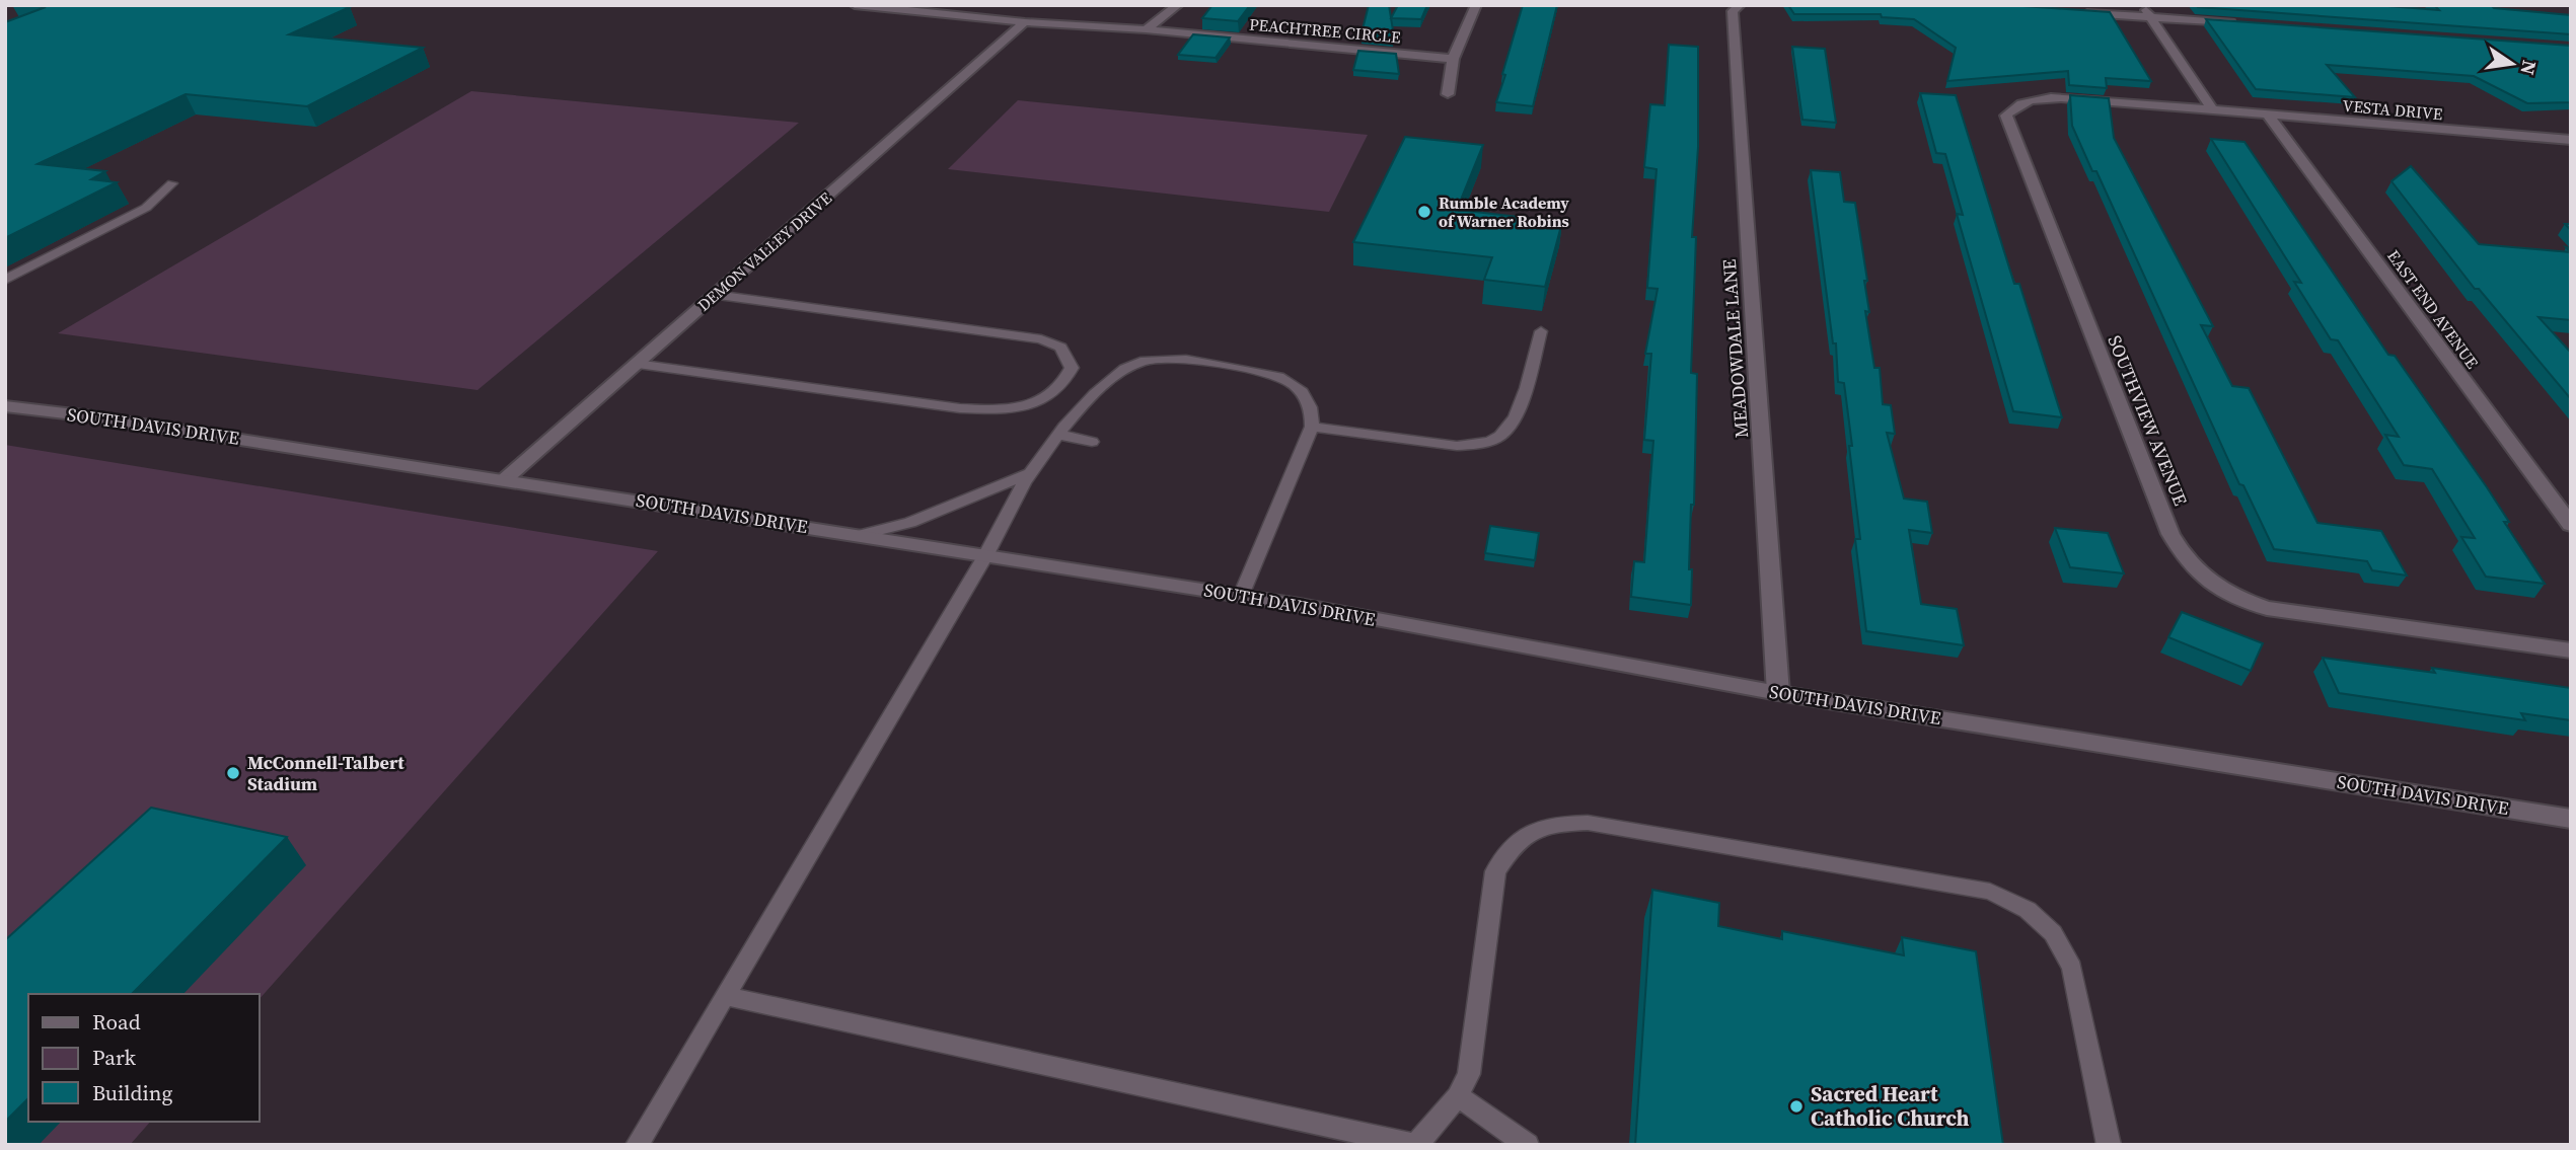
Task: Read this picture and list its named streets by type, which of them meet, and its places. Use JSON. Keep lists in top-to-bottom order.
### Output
{
  "streets": {
    "street": [
      "PEACHTREE CIRCLE",
      "VESTA DRIVE",
      "DEMON VALLEY DRIVE",
      "EAST END AVENUE",
      "MEADOWDALE LANE",
      "SOUTHVIEW AVENUE",
      "SOUTH DAVIS DRIVE"
    ]
  },
  "crossings": [
    ["PEACHTREE CIRCLE", "DEMON VALLEY DRIVE"],
    ["VESTA DRIVE", "EAST END AVENUE"],
    ["VESTA DRIVE", "SOUTHVIEW AVENUE"],
    ["DEMON VALLEY DRIVE", "SOUTH DAVIS DRIVE"],
    ["MEADOWDALE LANE", "SOUTH DAVIS DRIVE"]
  ],
  "places": ["Rumble Academy of Warner Robins", "McConnell-Talbert Stadium", "Sacred Heart Catholic Church"],
  "legend": ["Road", "Park", "Building"],
  "north": "right"
}
